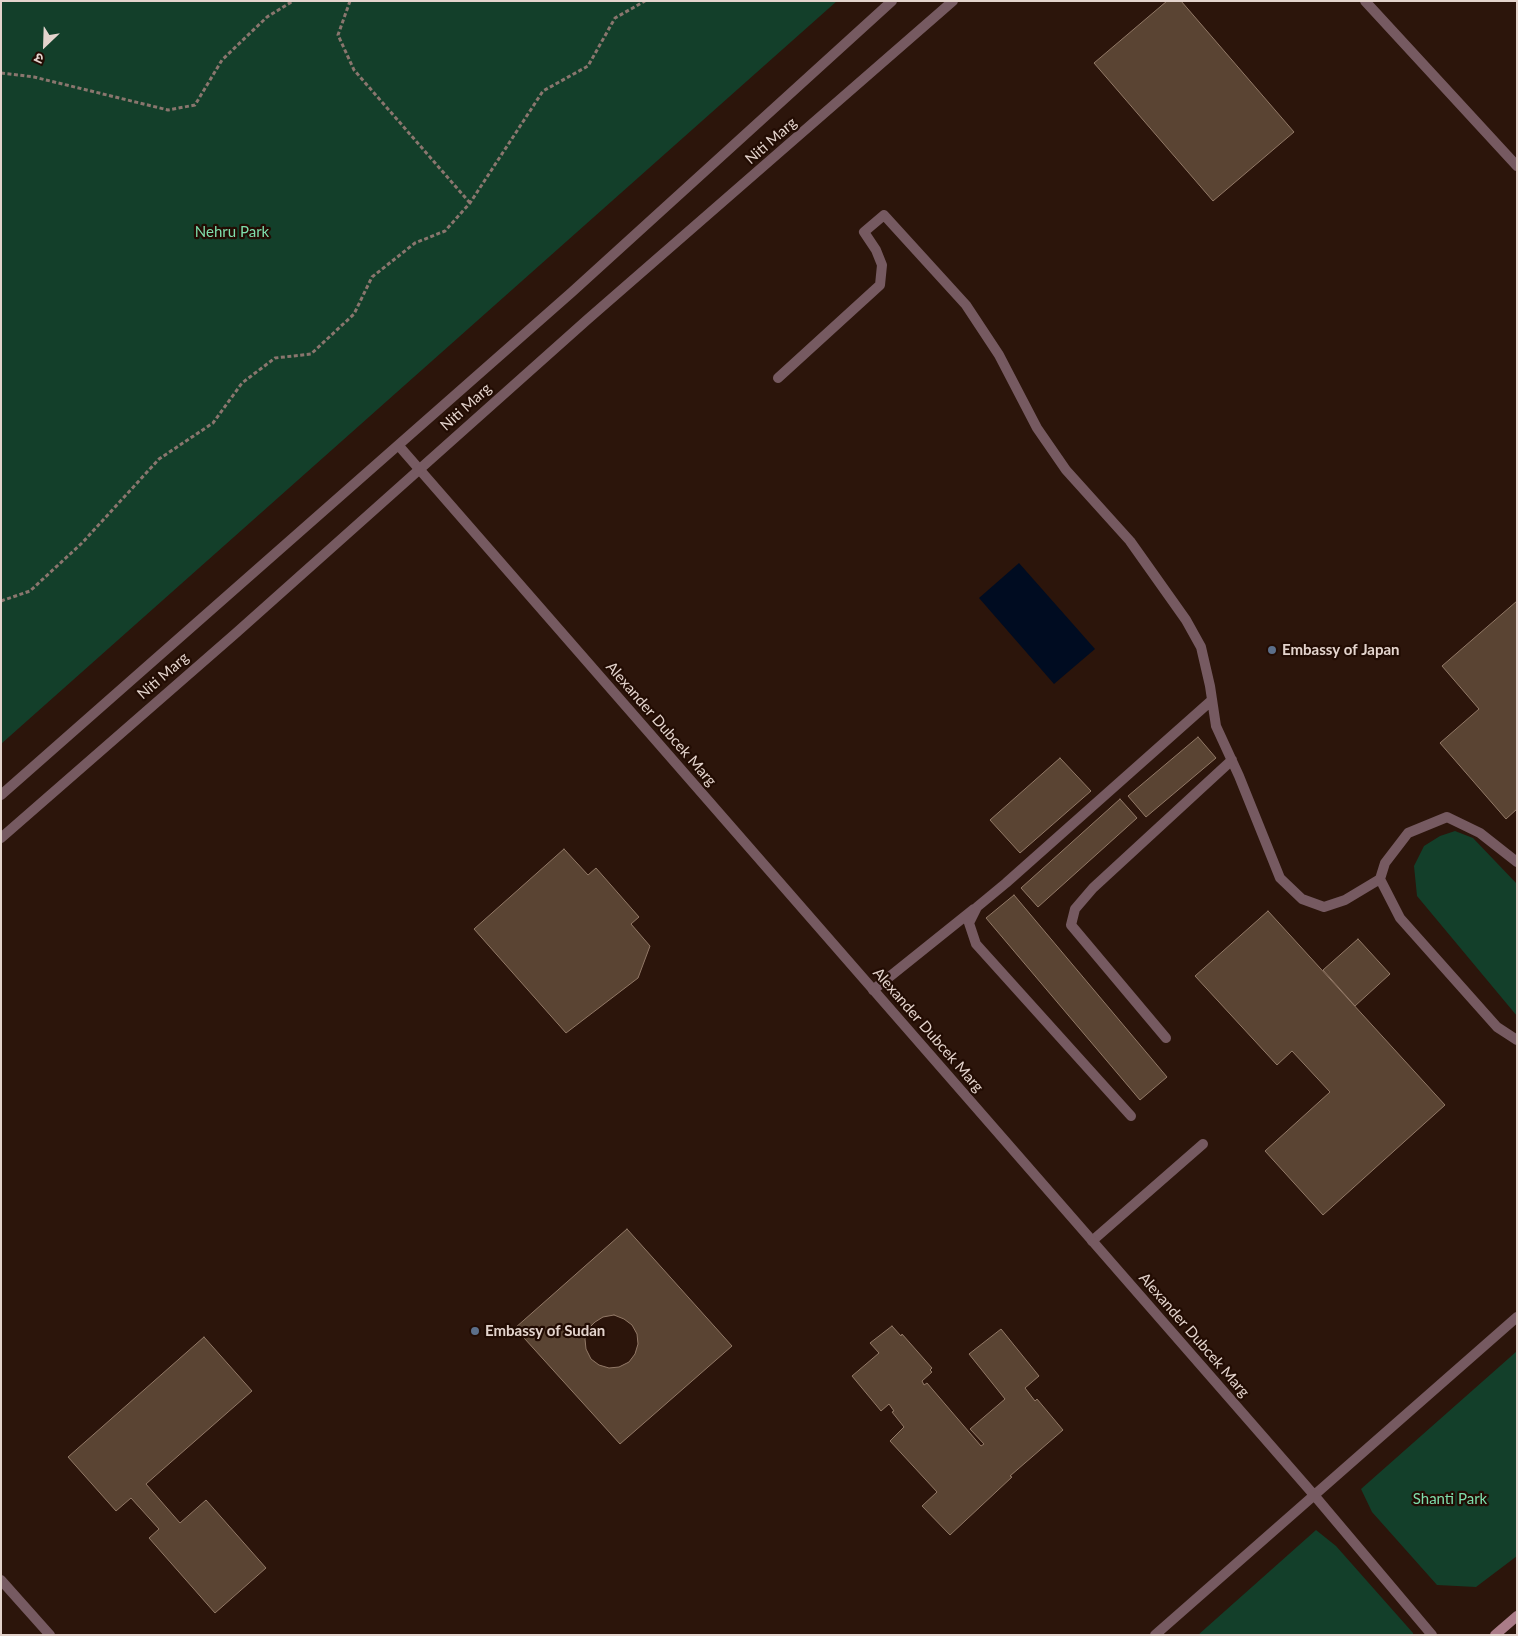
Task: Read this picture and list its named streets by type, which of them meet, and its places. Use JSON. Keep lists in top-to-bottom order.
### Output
{
  "streets": {
    "street": ["Niti Marg", "Alexander Dubcek Marg"]
  },
  "crossings": [
    ["Niti Marg", "Alexander Dubcek Marg"]
  ],
  "parks": ["Nehru Park", "Shanti Park"],
  "places": ["Embassy of Japan", "Embassy of Sudan"],
  "north": "bottom left"
}
